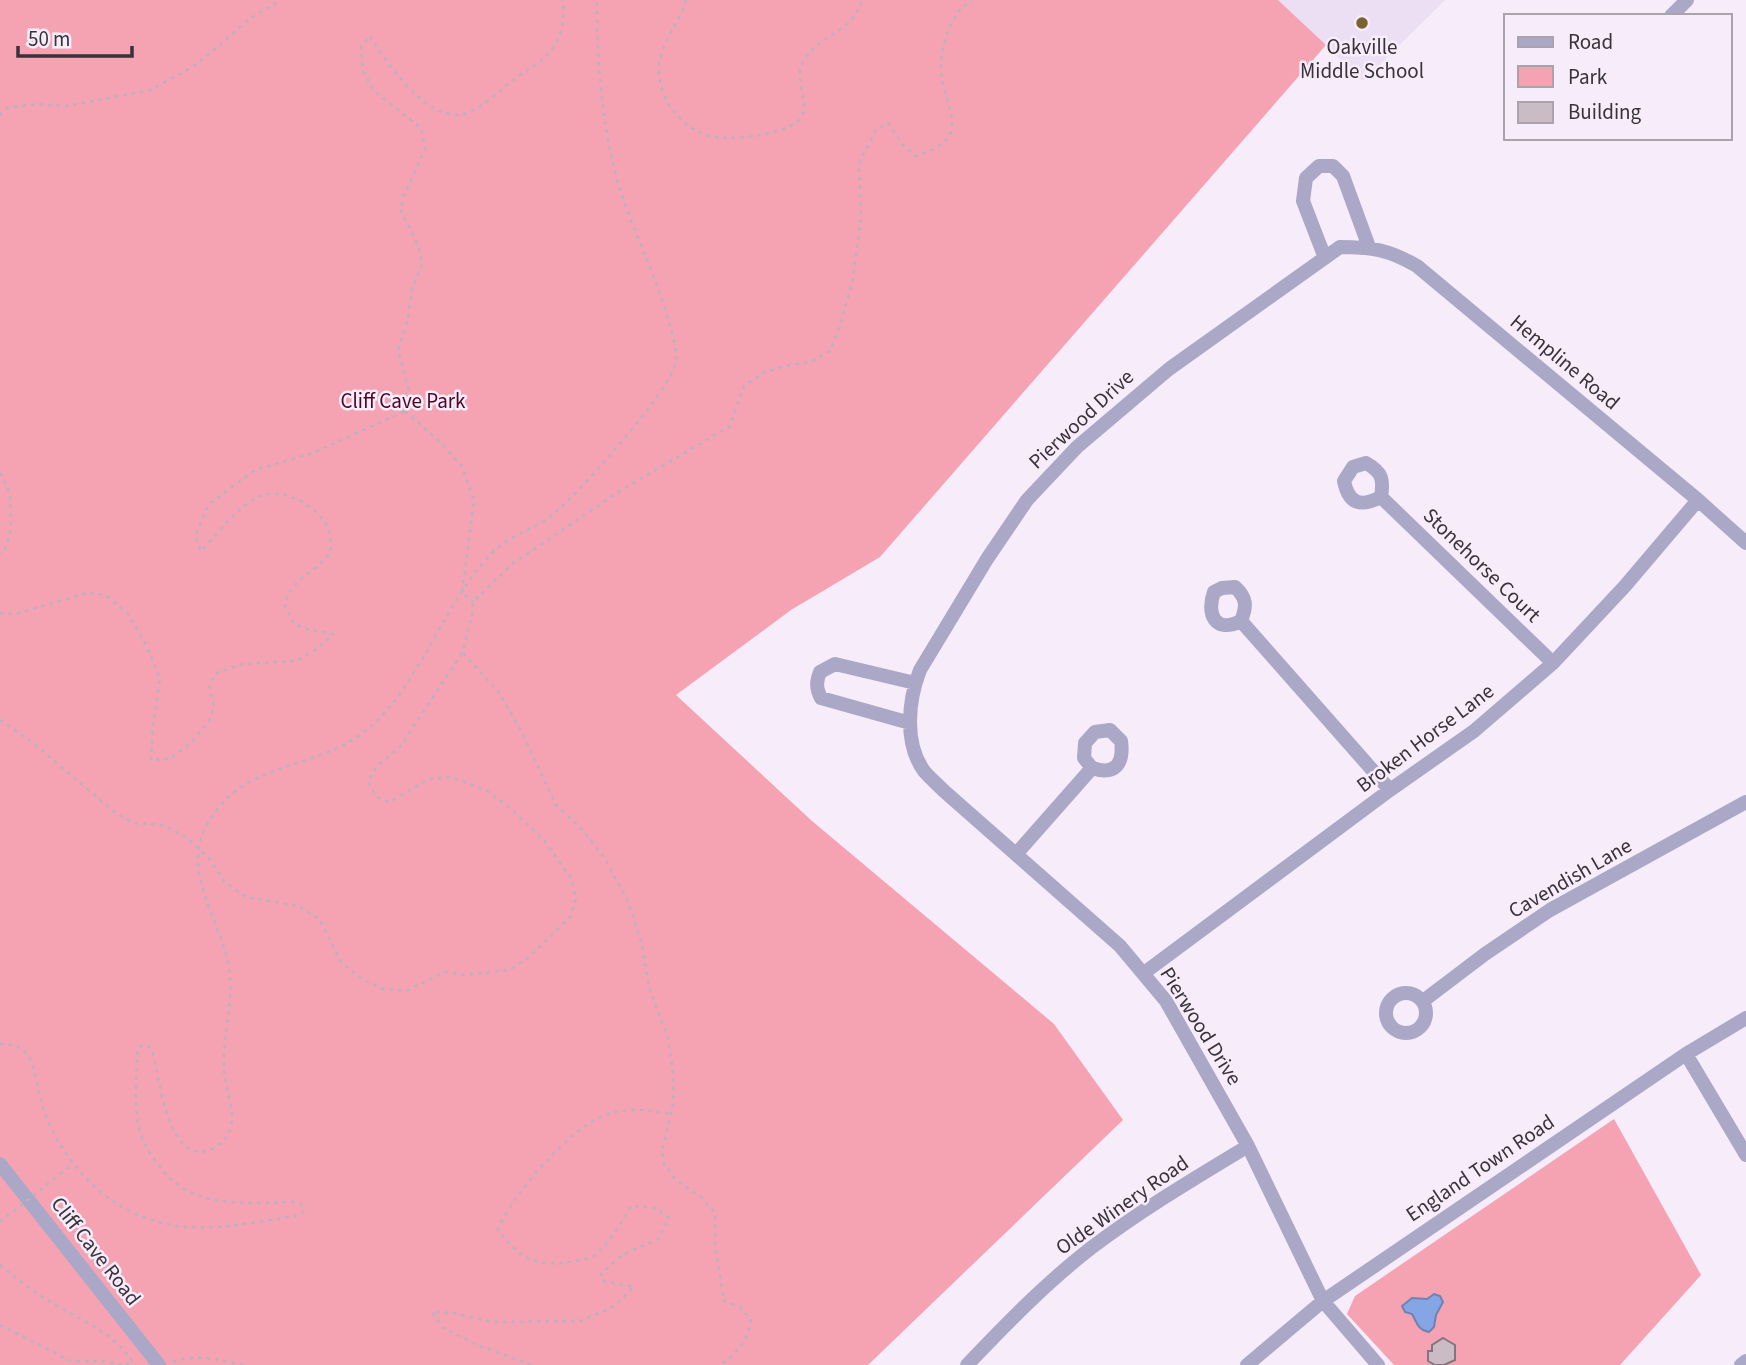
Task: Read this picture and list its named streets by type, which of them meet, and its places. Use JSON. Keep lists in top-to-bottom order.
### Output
{
  "streets": {
    "street": [
      "Hempline Road",
      "Pierwood Drive",
      "Stonehorse Court",
      "Broken Horse Lane",
      "Cavendish Lane",
      "England Town Road",
      "Olde Winery Road",
      "Cliff Cave Road"
    ]
  },
  "crossings": [
    ["Hempline Road", "Pierwood Drive"],
    ["Hempline Road", "Broken Horse Lane"],
    ["Pierwood Drive", "Broken Horse Lane"],
    ["Pierwood Drive", "England Town Road"],
    ["Pierwood Drive", "Olde Winery Road"],
    ["Stonehorse Court", "Broken Horse Lane"]
  ],
  "parks": ["Cliff Cave Park"],
  "places": ["Oakville Middle School"],
  "legend": ["Road", "Park", "Building"],
  "scale_bar": "50 m"
}
